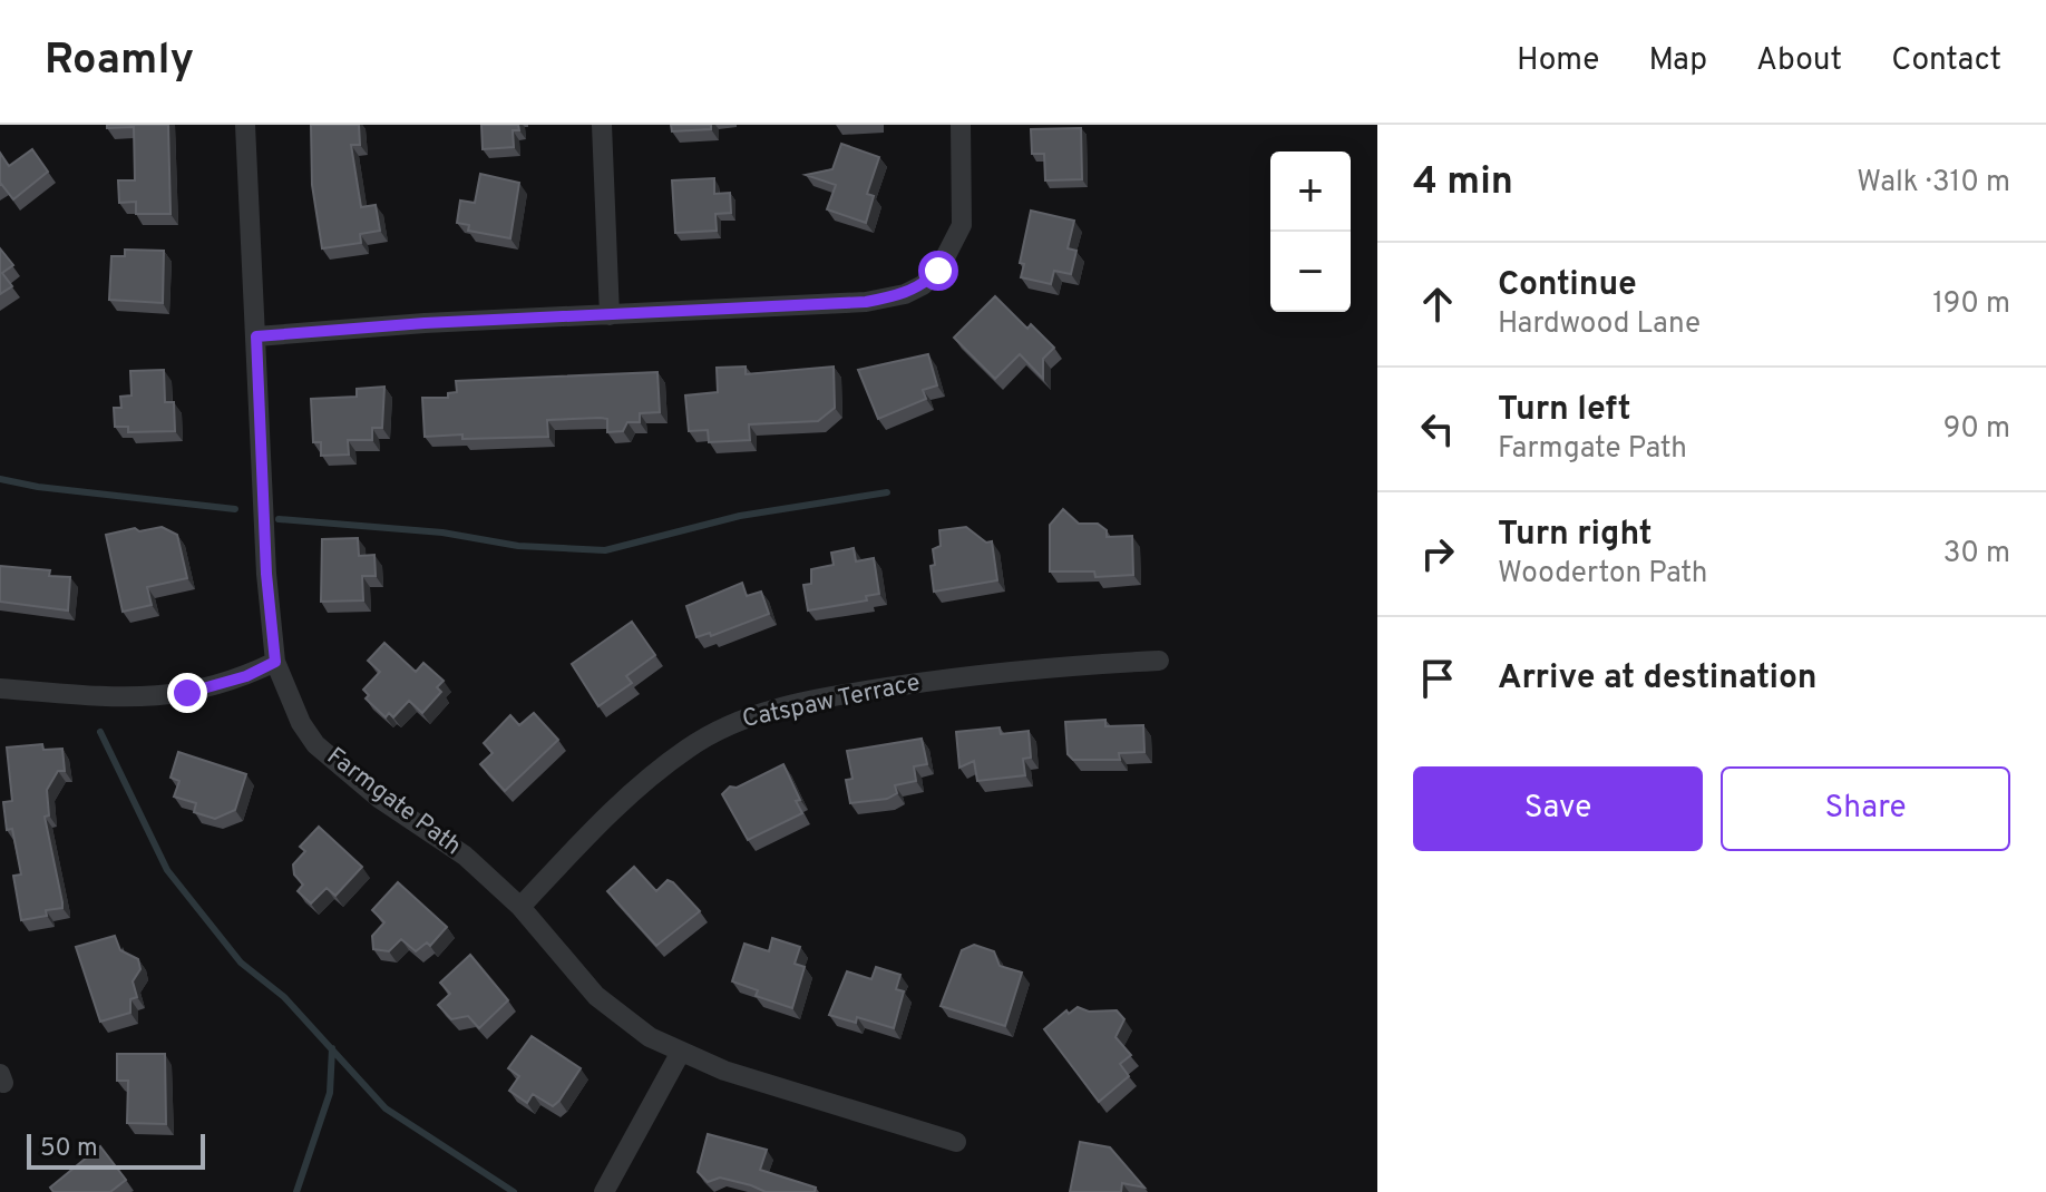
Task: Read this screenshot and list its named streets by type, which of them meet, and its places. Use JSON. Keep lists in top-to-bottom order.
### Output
{
  "streets": {
    "street": ["Catspaw Terrace", "Farmgate Path"]
  },
  "crossings": [
    ["Catspaw Terrace", "Farmgate Path"]
  ],
  "scale_bar": "50 m",
  "page": {
    "header": "Roamly",
    "nav": [
      "Home",
      "Map",
      "About",
      "Contact"
    ],
    "heading": ["4 min", "Walk · 310 m"],
    "map_buttons": ["+", "−"],
    "list": [
      ["Continue", "Hardwood Lane", "190 m"],
      ["Turn left", "Farmgate Path", "90 m"],
      ["Turn right", "Wooderton Path", "30 m"],
      "Arrive at destination"
    ],
    "buttons": ["Save", "Share"],
    "scale": "50 m"
  }
}
